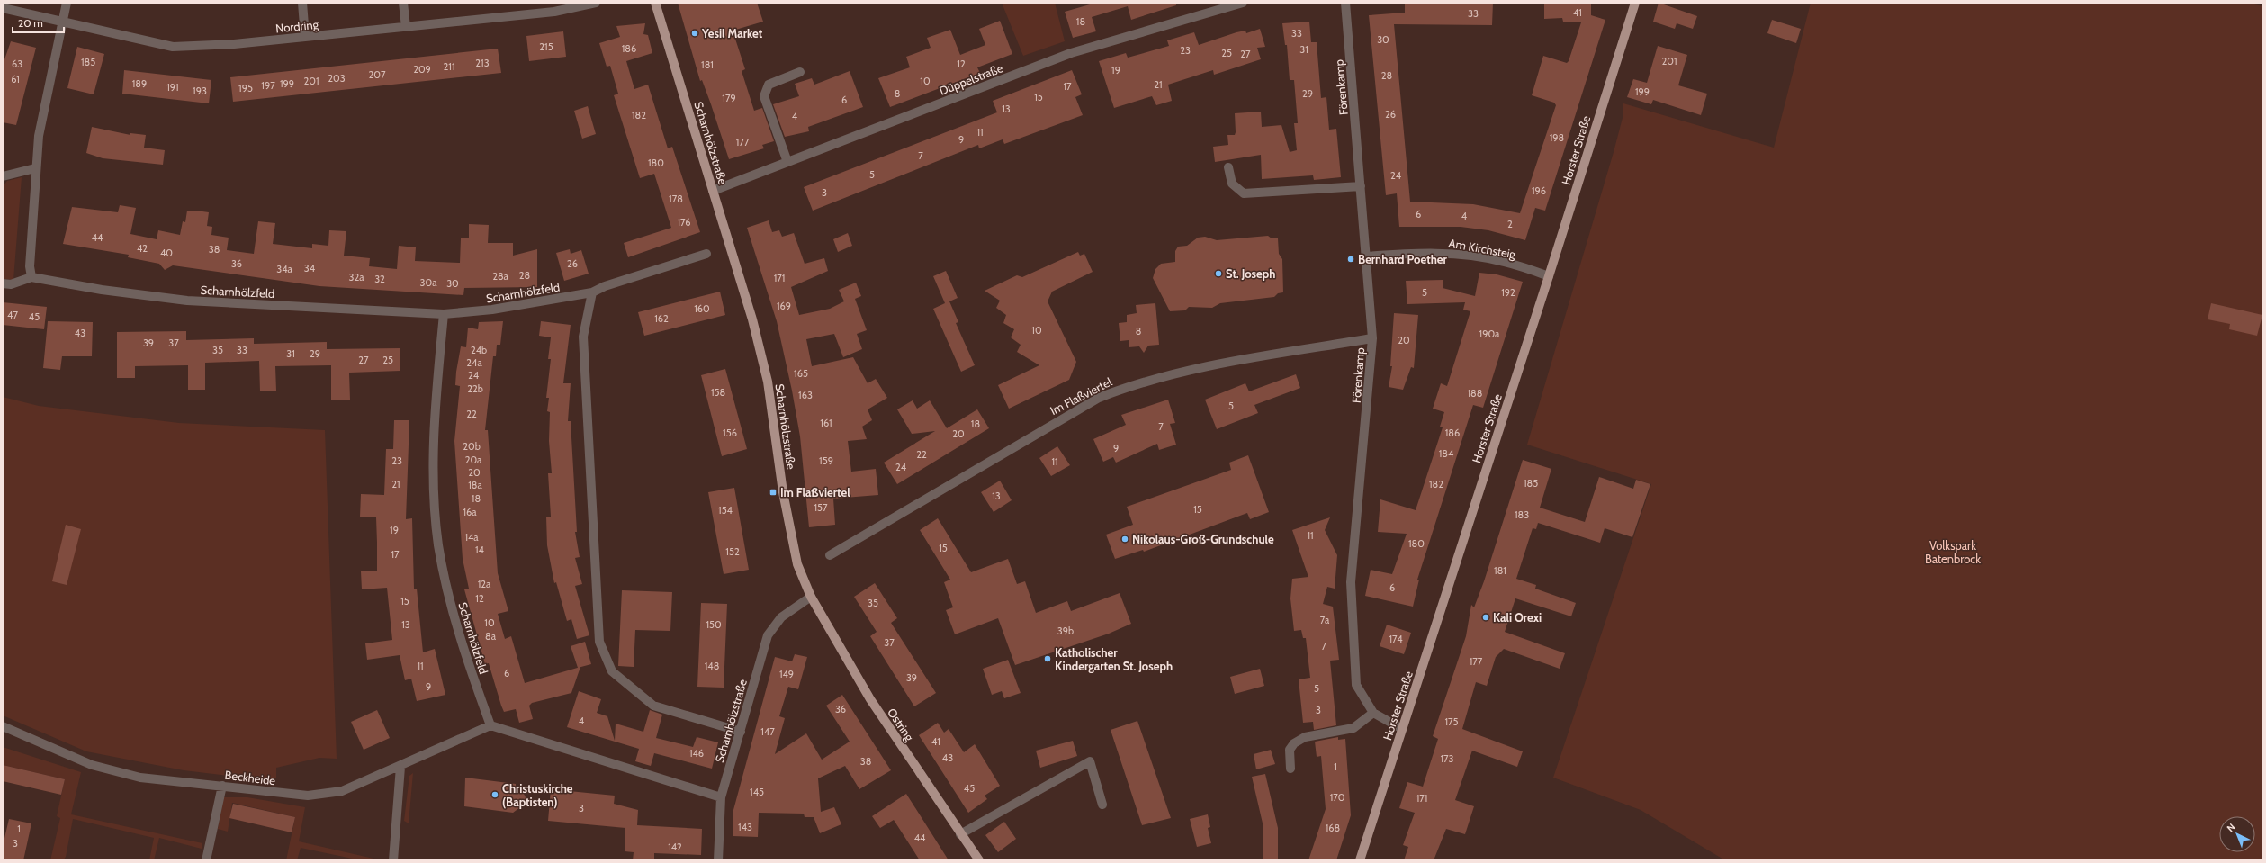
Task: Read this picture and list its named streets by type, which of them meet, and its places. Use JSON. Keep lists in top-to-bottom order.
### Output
{
  "streets": {
    "main road": ["Scharnhölzstraße", "Horster Straße", "Ostring"],
    "street": [
      "Nordring",
      "Düppelstraße",
      "Förenkamp",
      "Am Kirchsteig",
      "Scharnhölzfeld",
      "Im Flaßviertel",
      "Beckheide"
    ]
  },
  "crossings": [
    ["Düppelstraße", "Scharnhölzstraße"],
    ["Förenkamp", "Horster Straße"],
    ["Förenkamp", "Am Kirchsteig"],
    ["Förenkamp", "Im Flaßviertel"],
    ["Scharnhölzstraße", "Ostring"],
    ["Horster Straße", "Am Kirchsteig"],
    ["Scharnhölzfeld", "Beckheide"]
  ],
  "parks": ["Volkspark Batenbrock"],
  "places": {
    "other": [
      "Yesil Market",
      "Bernhard Poether",
      "St. Joseph",
      "Nikolaus-Groß-Grundschule",
      "Kali Orexi",
      "Katholischer Kindergarten St. Joseph",
      "Christuskirche (Baptisten)"
    ],
    "transit": ["Im Flaßviertel"]
  },
  "house_numbers": [
    "41",
    "33",
    "18",
    "33",
    "30",
    "215",
    "186",
    "31",
    "23",
    "25",
    "27",
    "201",
    "185",
    "213",
    "63",
    "12",
    "181",
    "211",
    "209",
    "19",
    "207",
    "28",
    "203",
    "61",
    "201",
    "10",
    "189",
    "199",
    "21",
    "197",
    "17",
    "191",
    "195",
    "193",
    "199",
    "8",
    "29",
    "15",
    "179",
    "6",
    "13",
    "26",
    "182",
    "4",
    "11",
    "198",
    "9",
    "177",
    "7",
    "180",
    "5",
    "24",
    "196",
    "3",
    "178",
    "6",
    "4",
    "176",
    "2",
    "44",
    "42",
    "38",
    "40",
    "36",
    "26",
    "34",
    "34a",
    "28",
    "28a",
    "32a",
    "171",
    "32",
    "30a",
    "30",
    "5",
    "192",
    "169",
    "160",
    "47",
    "45",
    "162",
    "10",
    "8",
    "43",
    "190a",
    "20",
    "39",
    "37",
    "35",
    "33",
    "24b",
    "31",
    "29",
    "27",
    "25",
    "24a",
    "165",
    "24",
    "22b",
    "158",
    "188",
    "163",
    "5",
    "22",
    "161",
    "18",
    "7",
    "156",
    "186",
    "20",
    "20b",
    "9",
    "184",
    "22",
    "20a",
    "23",
    "159",
    "11",
    "24",
    "20",
    "185",
    "21",
    "182",
    "18a",
    "13",
    "18",
    "157",
    "15",
    "154",
    "16a",
    "183",
    "19",
    "11",
    "14a",
    "180",
    "15",
    "14",
    "152",
    "17",
    "181",
    "12a",
    "6",
    "12",
    "15",
    "35",
    "7a",
    "10",
    "13",
    "150",
    "39b",
    "8a",
    "174",
    "37",
    "7",
    "177",
    "11",
    "148",
    "6",
    "149",
    "39",
    "9",
    "5",
    "36",
    "3",
    "4",
    "175",
    "147",
    "41",
    "146",
    "43",
    "173",
    "38",
    "1",
    "45",
    "145",
    "170",
    "171",
    "3",
    "143",
    "168",
    "1",
    "44",
    "3",
    "142"
  ],
  "scale_bar": "20 m",
  "north": "top left"
}
